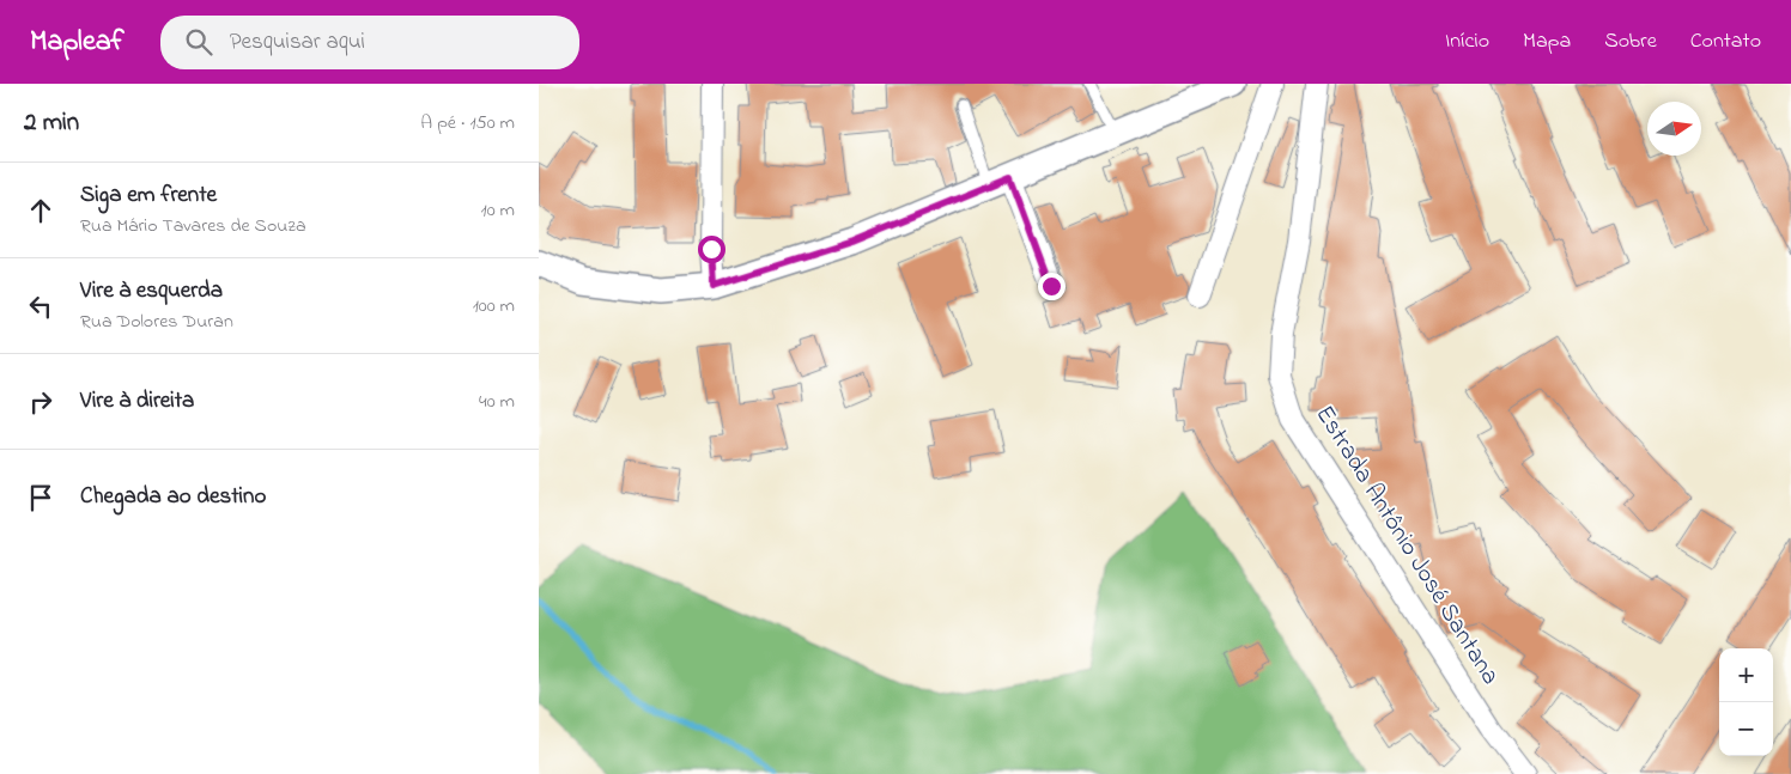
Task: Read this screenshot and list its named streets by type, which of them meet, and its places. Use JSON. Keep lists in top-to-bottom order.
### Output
{
  "streets": {
    "street": ["Estrada Antônio José Santana"]
  },
  "north": "right",
  "page": {
    "header": "Mapleaf",
    "search": "Pesquisar aqui",
    "nav": [
      "Início",
      "Mapa",
      "Sobre",
      "Contato"
    ],
    "heading": ["2 min", "A pé · 150 m"],
    "list": [
      ["Siga em frente", "Rua Mário Tavares de Souza", "10 m"],
      ["Vire à esquerda", "Rua Dolores Duran", "100 m"],
      ["Vire à direita", "40 m"],
      "Chegada ao destino"
    ],
    "map_buttons": ["+", "−"]
  }
}
